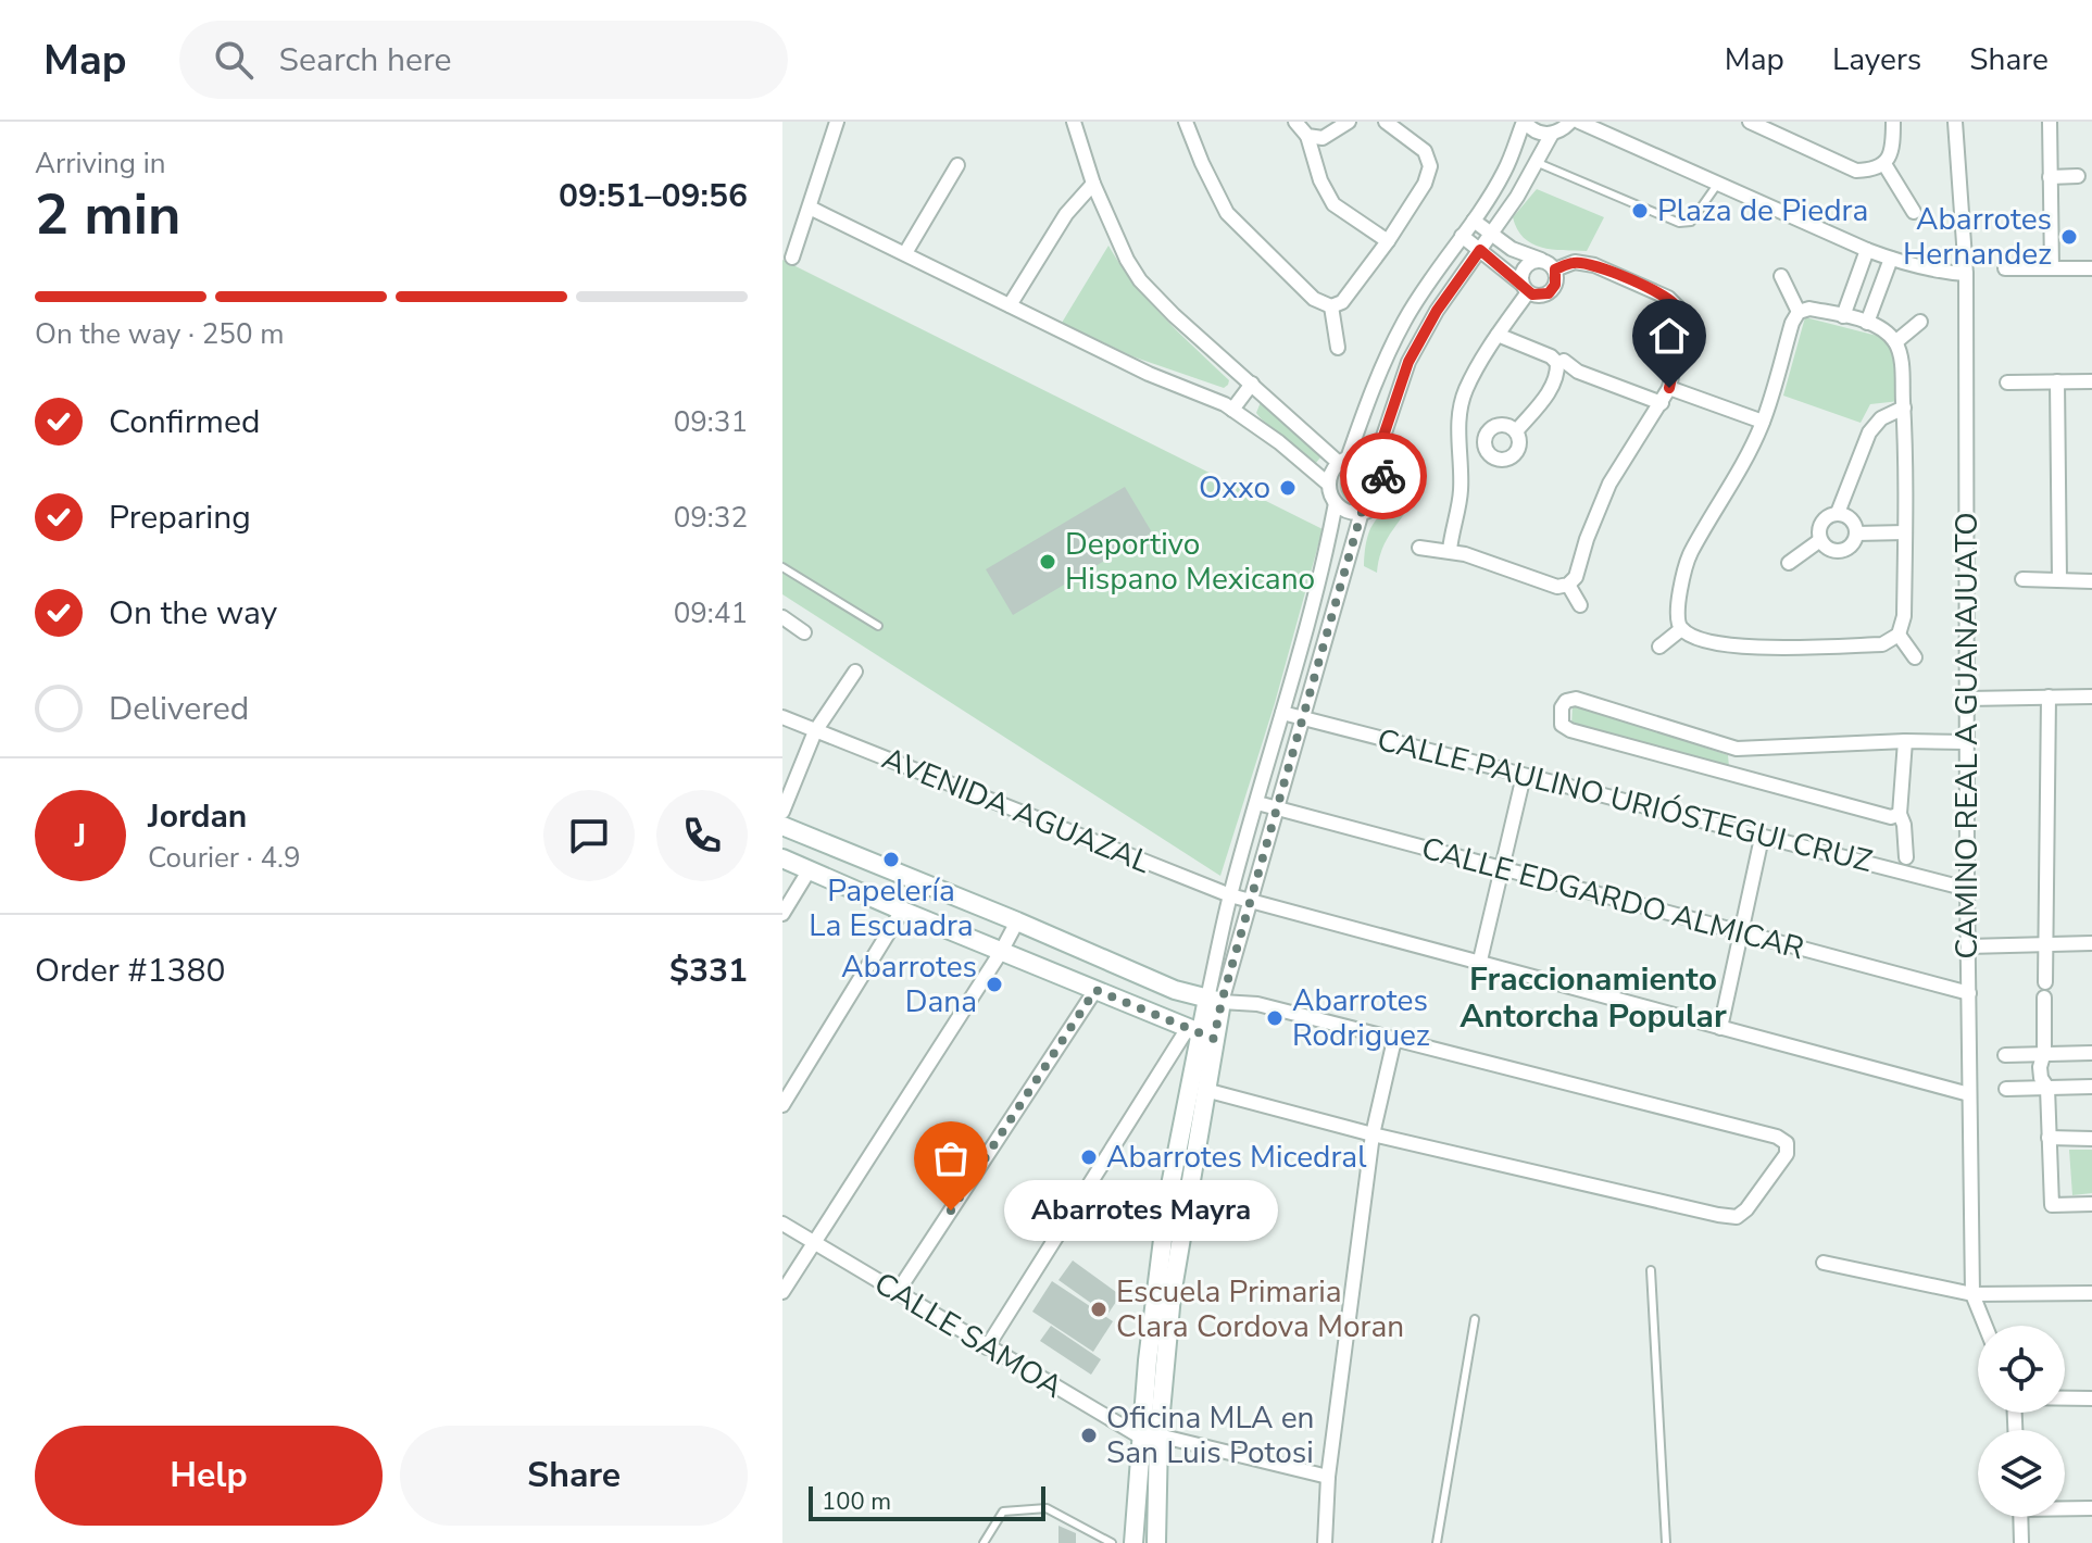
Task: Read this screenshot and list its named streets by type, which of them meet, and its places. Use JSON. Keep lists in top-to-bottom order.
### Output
{
  "streets": {
    "street": [
      "CAMINO REAL A GUANAJUATO",
      "CALLE PAULINO URIÓSTEGUI CRUZ",
      "AVENIDA AGUAZAL",
      "CALLE EDGARDO ALMICAR",
      "CALLE SAMOA"
    ]
  },
  "crossings": [
    ["CAMINO REAL A GUANAJUATO", "CALLE PAULINO URIÓSTEGUI CRUZ"],
    ["CAMINO REAL A GUANAJUATO", "AVENIDA AGUAZAL"],
    ["CAMINO REAL A GUANAJUATO", "CALLE EDGARDO ALMICAR"]
  ],
  "districts": ["Fraccionamiento Antorcha Popular"],
  "places": [
    "Plaza de Piedra",
    "Abarrotes Hernandez",
    "Oxxo",
    "Deportivo Hispano Mexicano",
    "Papelería La Escuadra",
    "Abarrotes Dana",
    "Abarrotes Rodriguez",
    "Abarrotes Micedral",
    "Abarrotes Mayra",
    "Escuela Primaria Clara Cordova Moran",
    "Oficina MLA en San Luis Potosi"
  ],
  "scale_bar": "100 m",
  "page": {
    "header": "Map",
    "search": "Search here",
    "nav": ["Map", "Layers", "Share"],
    "heading": ["2 min", "Arriving in", "09:51–09:56"],
    "panel": [
      "Jordan",
      "Courier · 4.9",
      "Order #1380",
      "$331"
    ],
    "bar": "On the way · 250 m",
    "list": [
      ["Confirmed", "09:31"],
      ["Preparing", "09:32"],
      ["On the way", "09:41"],
      "Delivered"
    ],
    "round": "J",
    "bubble": "Abarrotes Mayra",
    "buttons": ["Help", "Share"],
    "scale": "100 m"
  }
}
